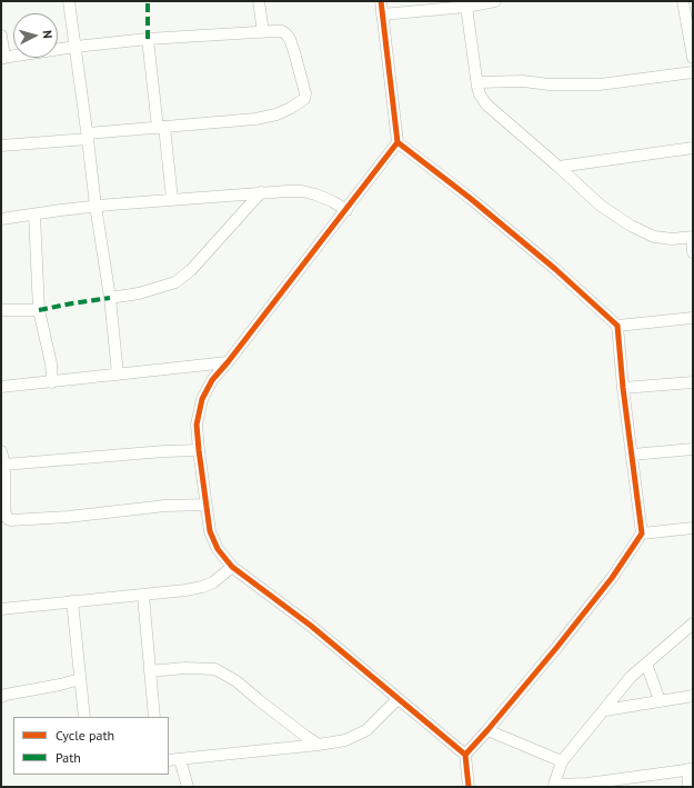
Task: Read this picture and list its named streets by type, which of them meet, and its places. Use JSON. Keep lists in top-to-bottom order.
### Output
{
  "legend": ["Cycle path", "Path"],
  "north": "right"
}
